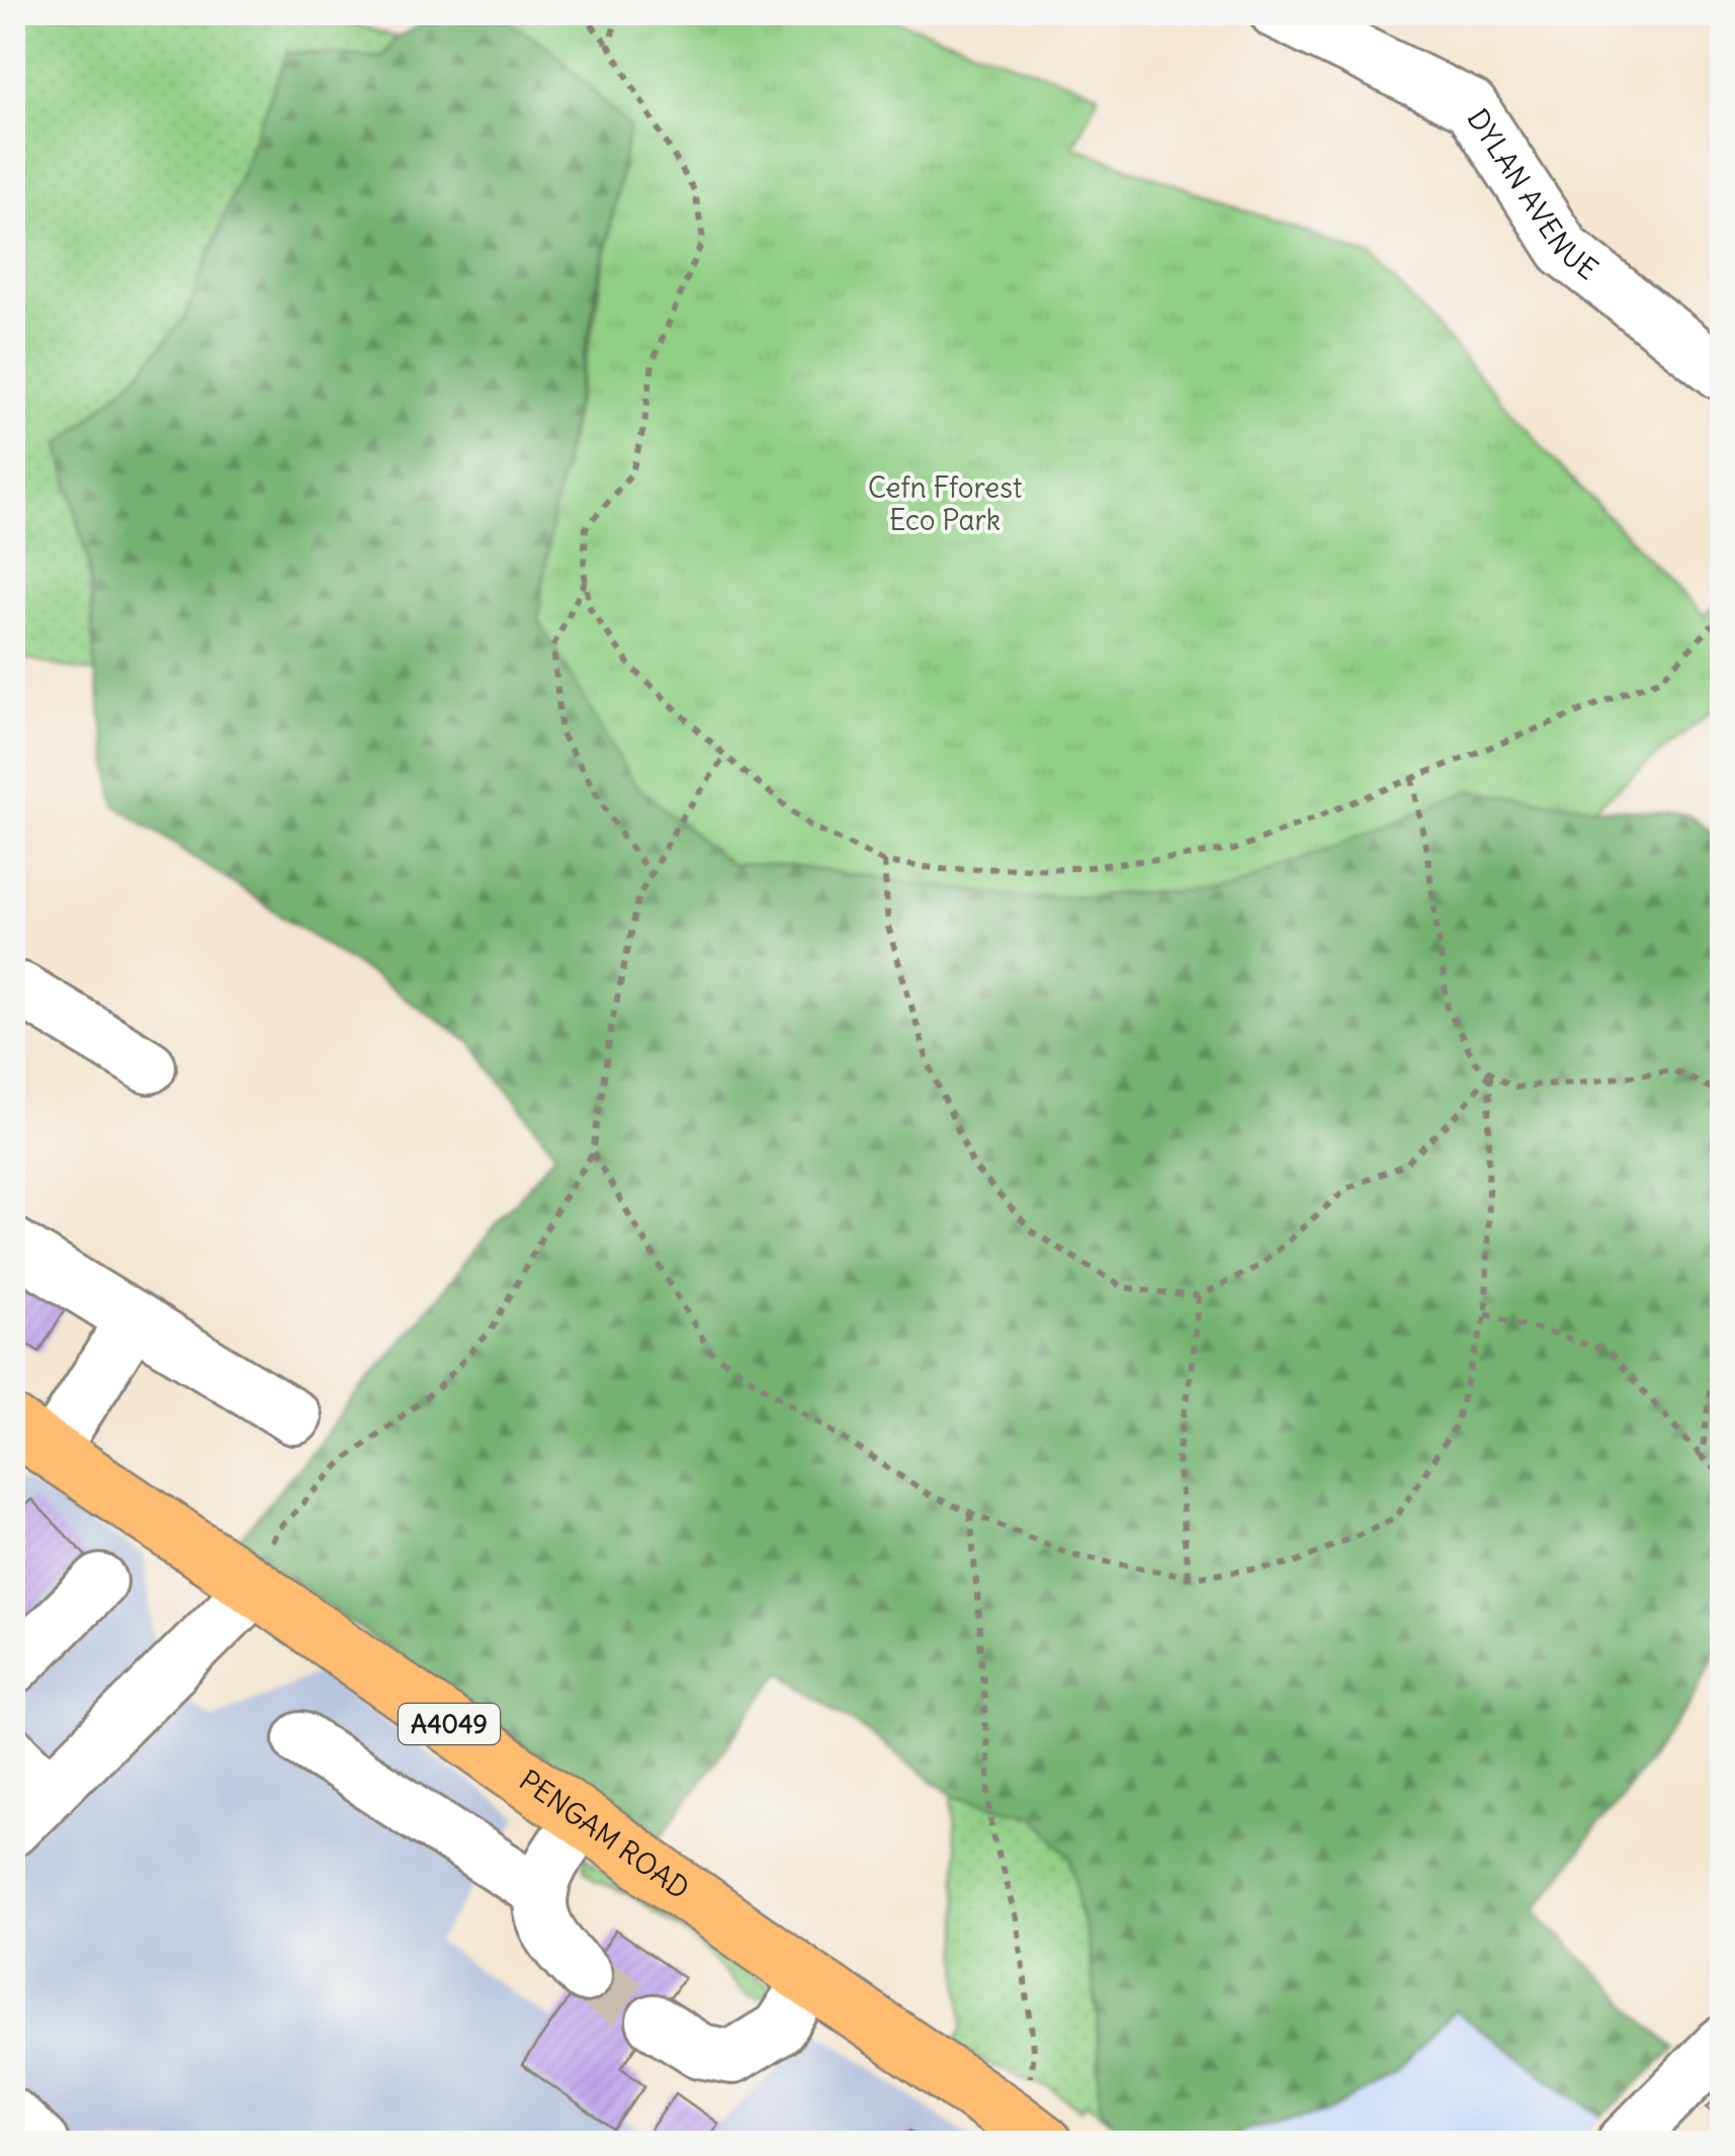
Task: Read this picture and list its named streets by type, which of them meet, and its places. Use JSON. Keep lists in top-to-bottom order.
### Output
{
  "streets": {
    "main road": ["A4049", "PENGAM ROAD"],
    "street": ["DYLAN AVENUE"]
  },
  "parks": ["Cefn Fforest Eco Park"]
}
